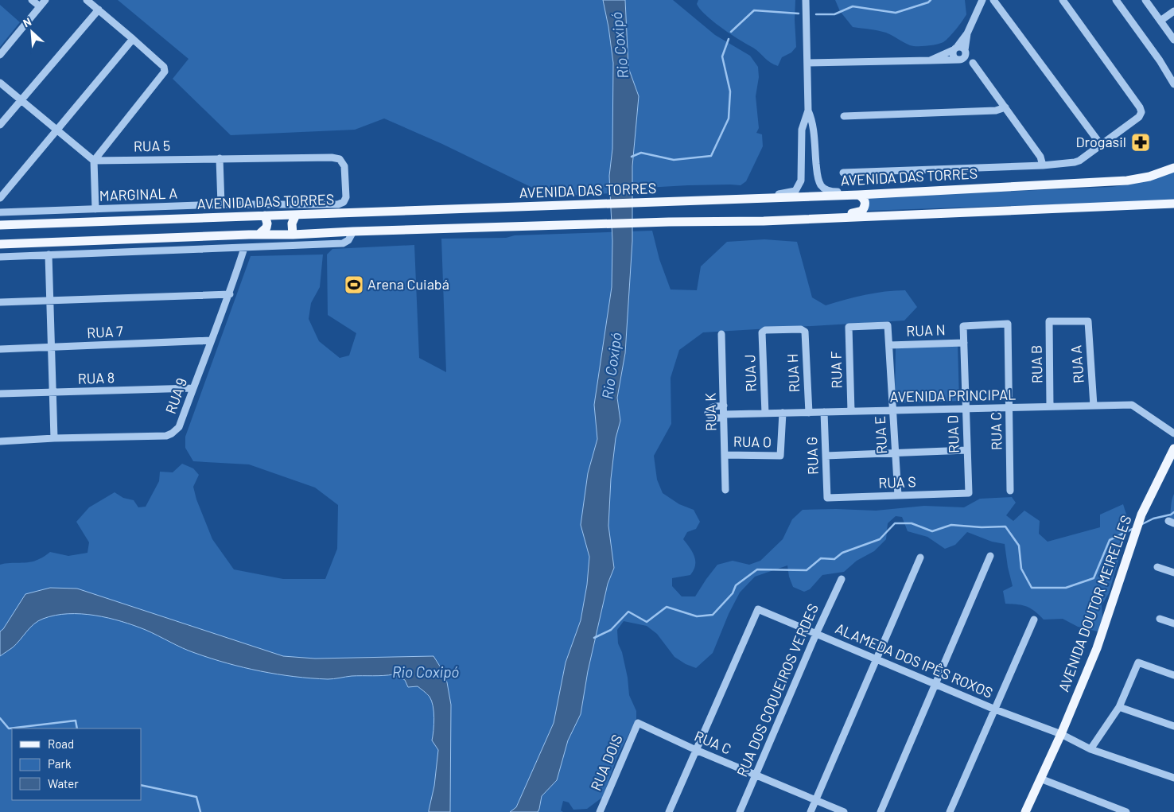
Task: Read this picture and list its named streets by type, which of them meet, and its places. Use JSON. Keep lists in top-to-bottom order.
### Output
{
  "streets": {
    "main road": ["AVENIDA DAS TORRES", "AVENIDA DOUTOR MEIRELLES"],
    "street": [
      "RUA 5",
      "MARGINAL A",
      "RUA N",
      "RUA 7",
      "RUA B",
      "RUA A",
      "RUA F",
      "RUA J",
      "RUA H",
      "RUA 8",
      "RUA 9",
      "AVENIDA PRINCIPAL",
      "RUA K",
      "RUA C",
      "RUA D",
      "RUA E",
      "RUA O",
      "RUA G",
      "RUA S",
      "ALAMEDA DOS IPÊS ROXOS",
      "RUA DOS COQUEIROS VERDES",
      "RUA DOIS"
    ]
  },
  "crossings": [
    ["RUA 5", "MARGINAL A"],
    ["RUA N", "RUA F"],
    ["RUA N", "RUA D"],
    ["RUA N", "RUA E"],
    ["RUA 7", "RUA 9"],
    ["RUA B", "RUA A"],
    ["RUA B", "AVENIDA PRINCIPAL"],
    ["RUA A", "AVENIDA PRINCIPAL"],
    ["RUA F", "AVENIDA PRINCIPAL"],
    ["RUA J", "RUA H"],
    ["RUA J", "AVENIDA PRINCIPAL"],
    ["RUA H", "AVENIDA PRINCIPAL"],
    ["RUA 8", "RUA 9"],
    ["AVENIDA PRINCIPAL", "RUA K"],
    ["AVENIDA PRINCIPAL", "RUA C"],
    ["AVENIDA PRINCIPAL", "RUA D"],
    ["AVENIDA PRINCIPAL", "RUA E"],
    ["AVENIDA PRINCIPAL", "RUA O"],
    ["AVENIDA PRINCIPAL", "RUA G"],
    ["RUA K", "RUA O"],
    ["RUA C", "RUA D"],
    ["RUA C", "ALAMEDA DOS IPÊS ROXOS"],
    ["RUA C", "RUA DOS COQUEIROS VERDES"],
    ["RUA C", "RUA DOIS"],
    ["RUA D", "RUA S"],
    ["RUA E", "RUA S"],
    ["RUA G", "RUA S"],
    ["AVENIDA DOUTOR MEIRELLES", "ALAMEDA DOS IPÊS ROXOS"],
    ["ALAMEDA DOS IPÊS ROXOS", "RUA DOS COQUEIROS VERDES"]
  ],
  "water": ["Rio Coxipó"],
  "places": {
    "pharmacy": ["Drogasil"],
    "sports": ["Arena Cuiabá"]
  },
  "legend": ["Road", "Park", "Water"],
  "north": "top left"
}
